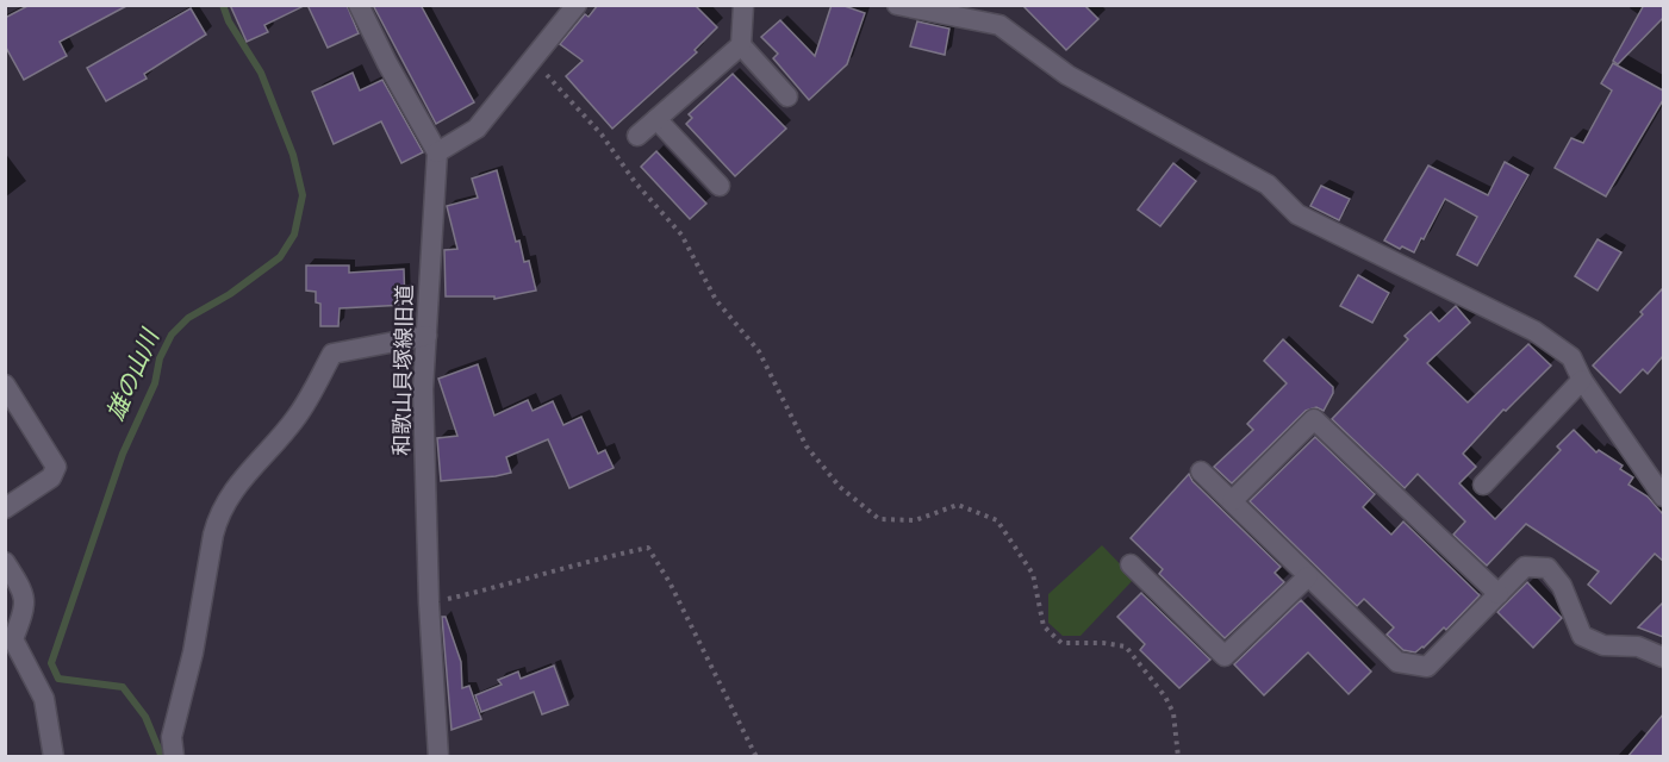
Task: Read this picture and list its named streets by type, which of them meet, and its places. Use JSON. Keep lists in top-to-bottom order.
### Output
{
  "streets": {
    "street": ["和歌山貝塚線旧道"]
  },
  "water": ["雄の山川"]
}
